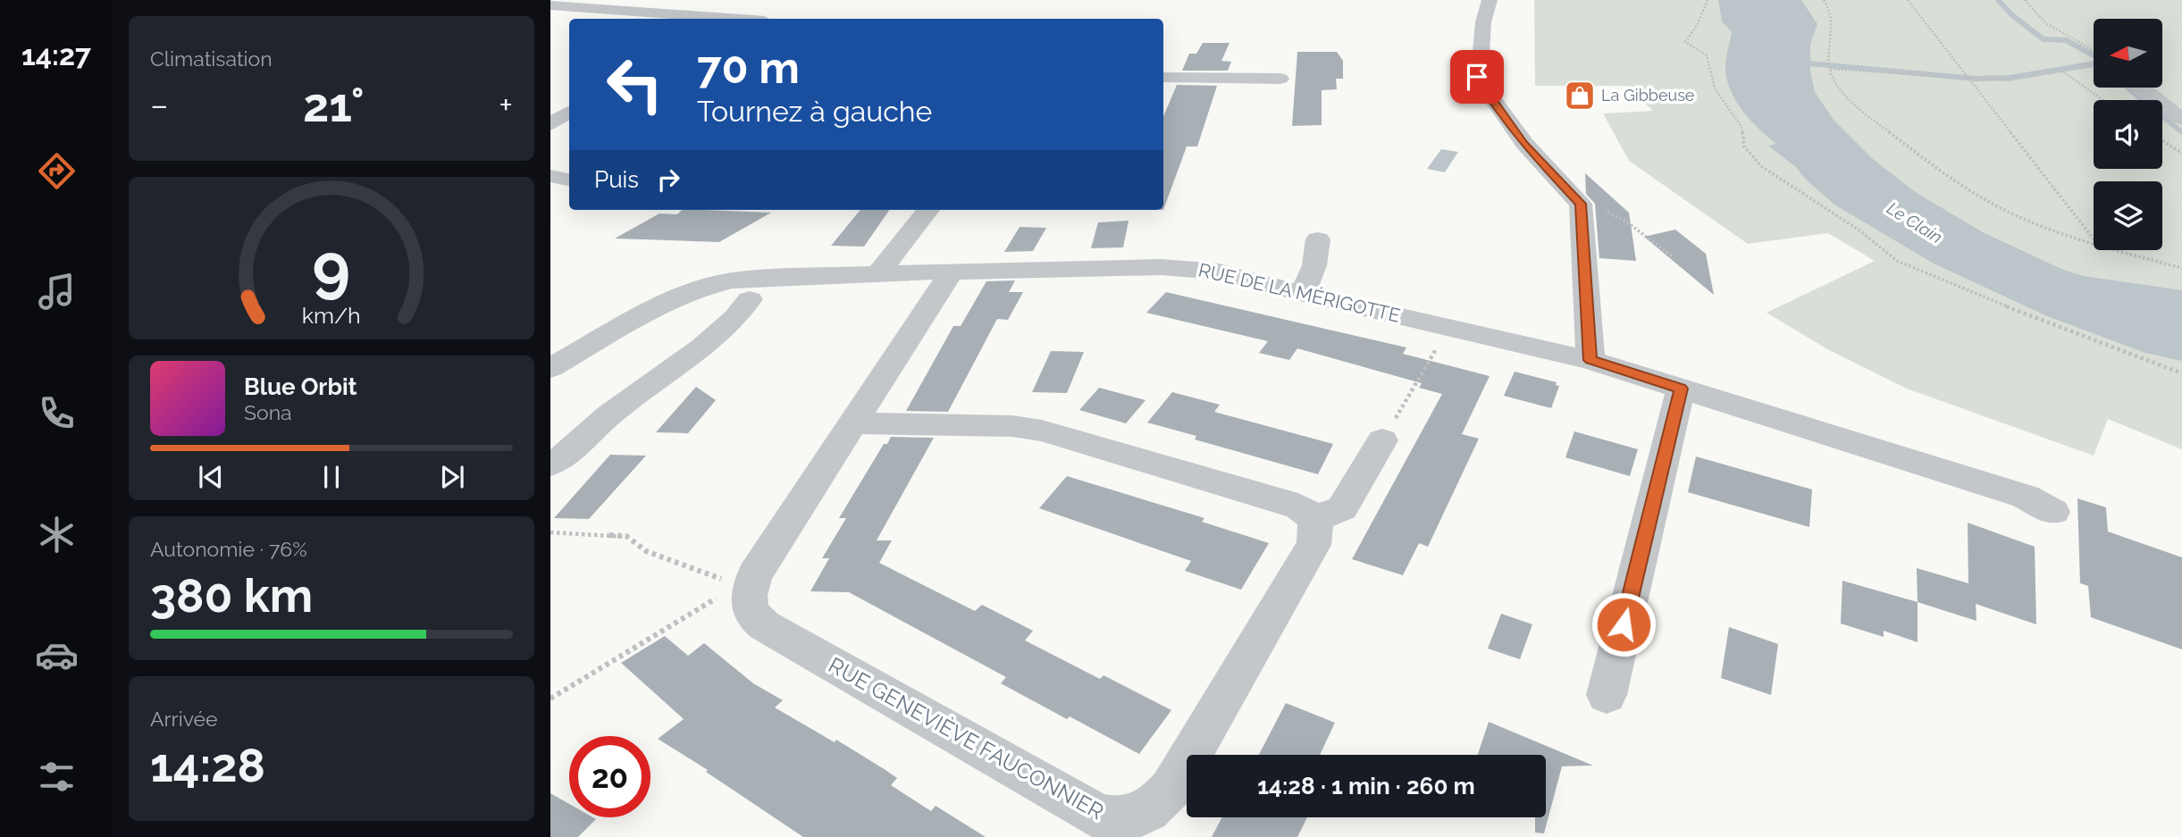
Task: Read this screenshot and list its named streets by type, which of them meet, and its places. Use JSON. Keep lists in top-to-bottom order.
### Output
{
  "streets": {
    "street": ["RUE DE LA MÉRIGOTTE", "RUE GENEVIÈVE FAUCONNIER"]
  },
  "water": ["Le Clain"],
  "places": {
    "shop": ["La Gibbeuse"]
  },
  "north": "left",
  "page": {
    "tabs": "14:27",
    "tile": [
      "Climatisation",
      ["Autonomie · 76%", "380 km"],
      ["Arrivée", "14:28"]
    ],
    "turn": ["70 m", "Tournez à gauche"],
    "heat": ["−", "21°", "+"],
    "then": "Puis",
    "song": ["Blue Orbit", "Sona"],
    "limit": "20",
    "trip": "14:28 · 1 min · 260 m",
    "gauge": ["9", "km/h"]
  }
}
